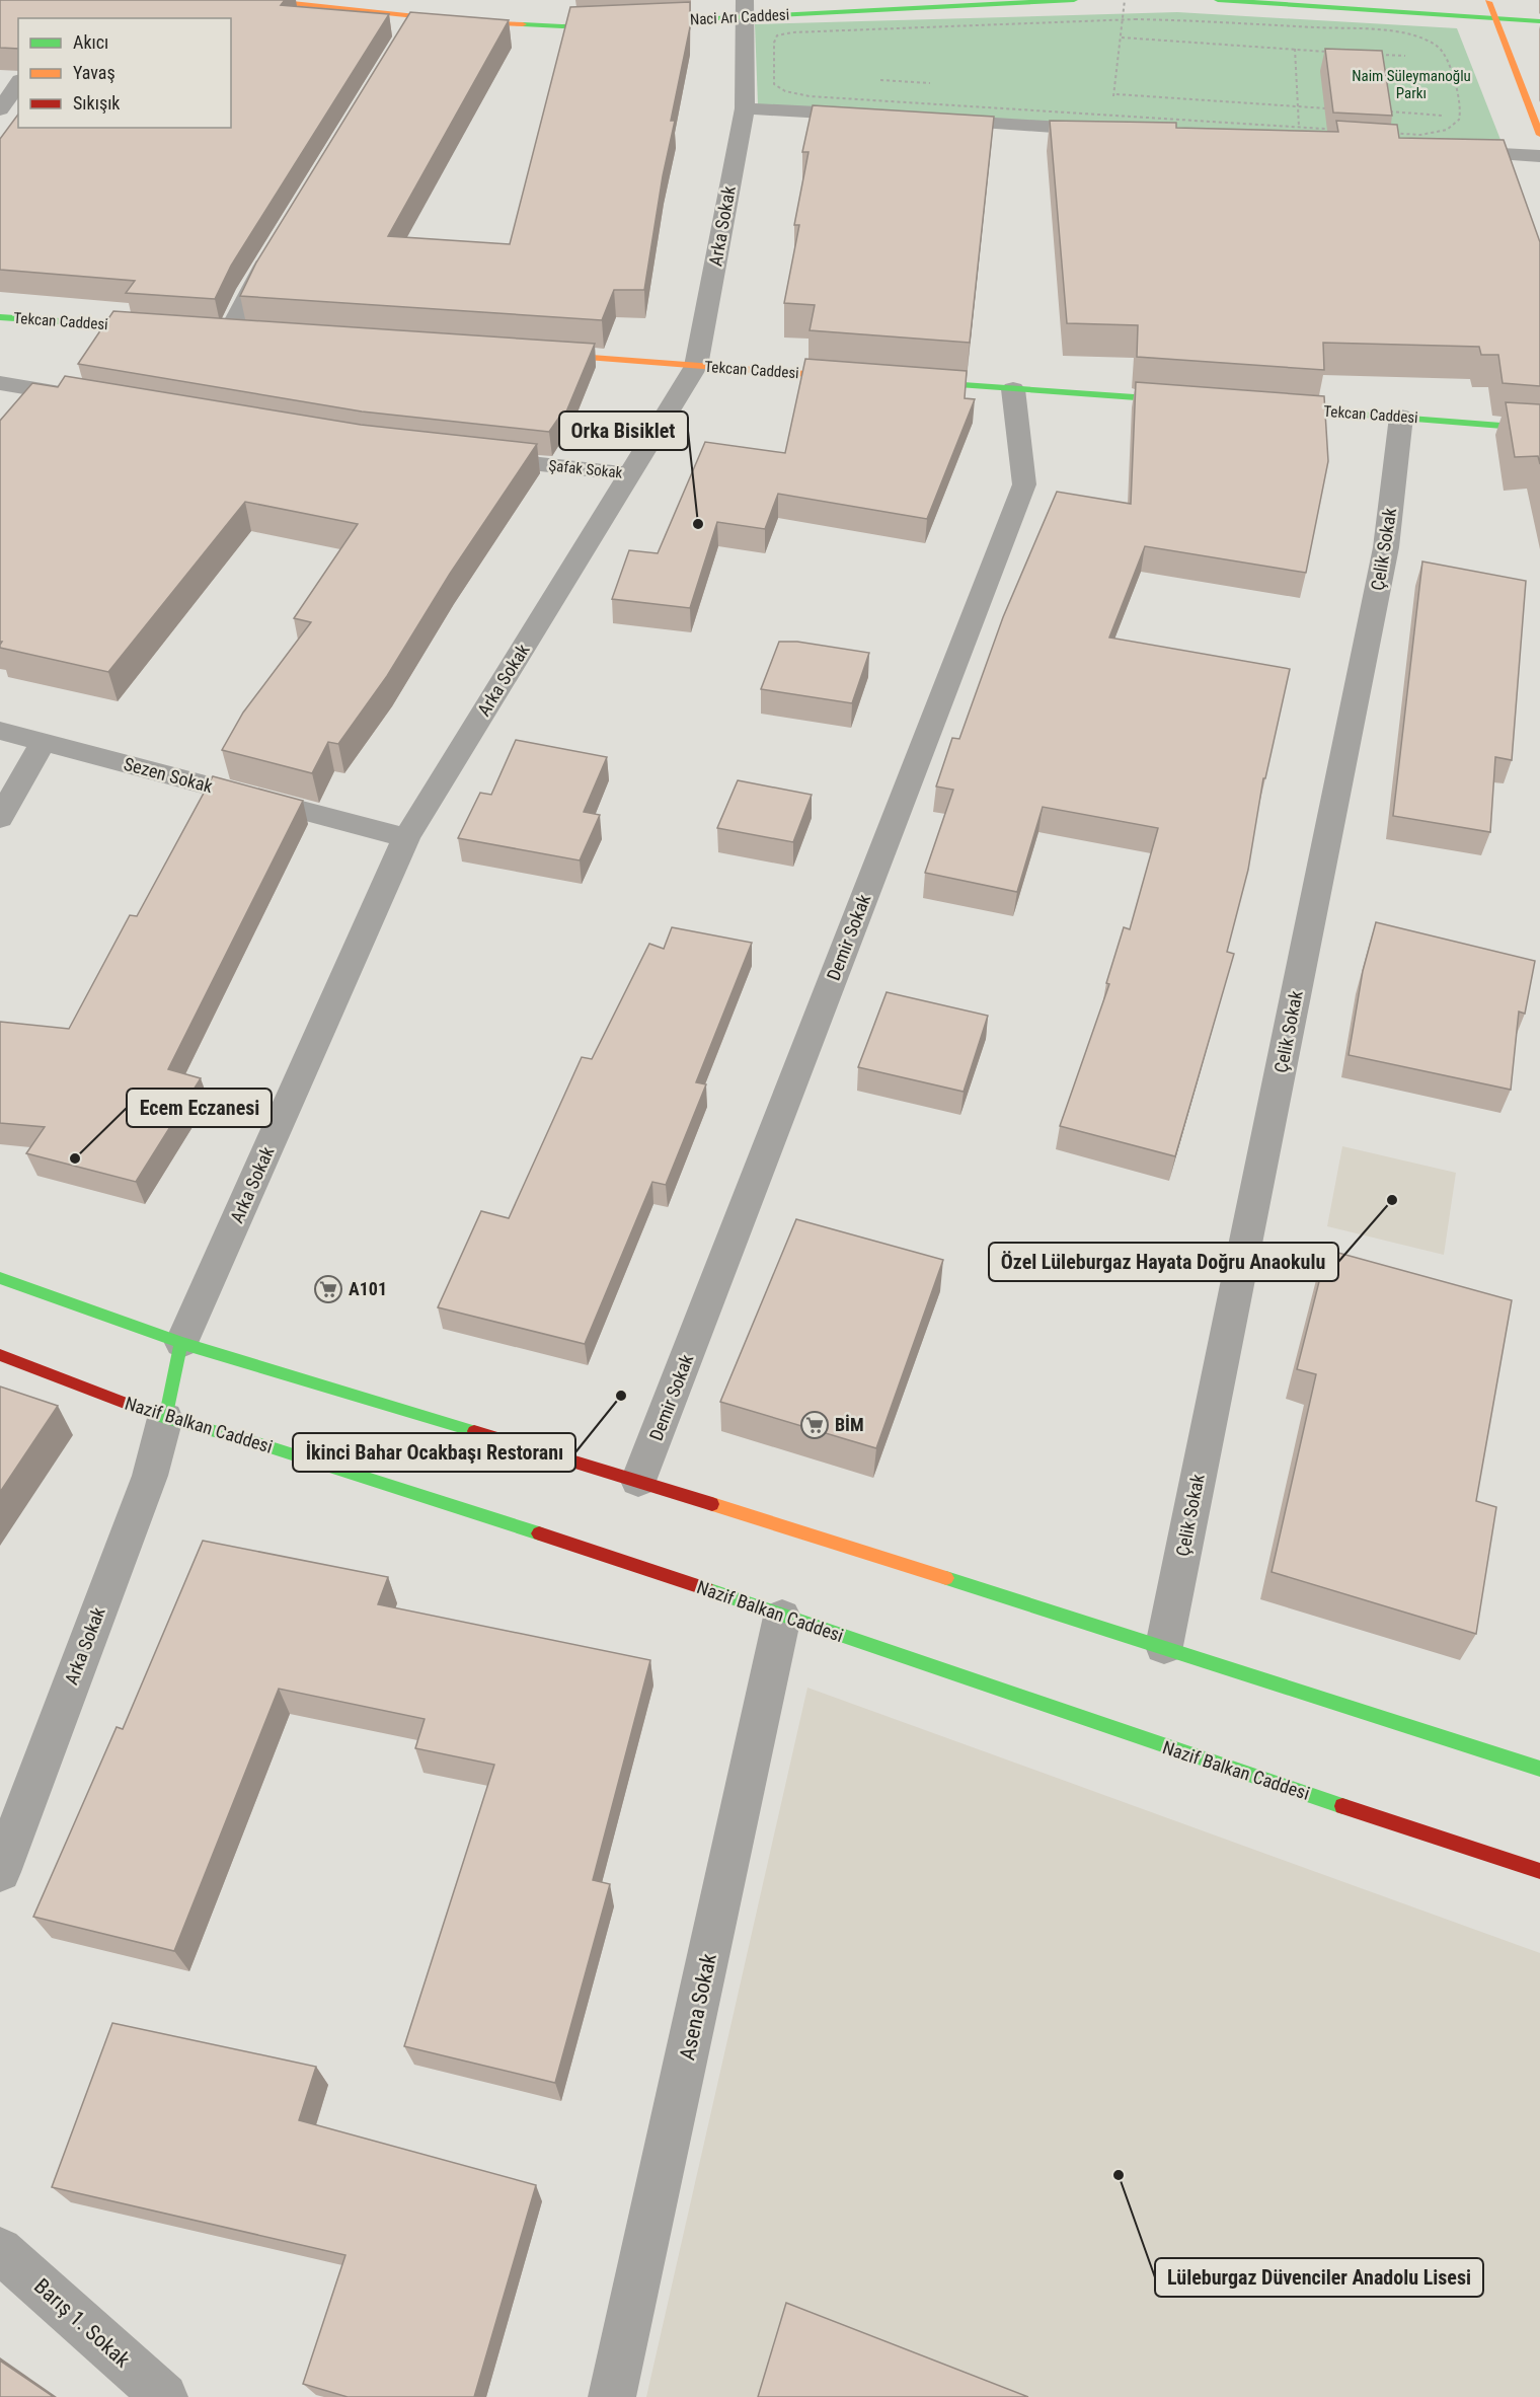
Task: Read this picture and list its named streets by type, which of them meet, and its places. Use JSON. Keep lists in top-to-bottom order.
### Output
{
  "streets": {
    "street": [
      "Naci Arı Caddesi",
      "Arka Sokak",
      "Tekcan Caddesi",
      "Şafak Sokak",
      "Çelik Sokak",
      "Sezen Sokak",
      "Demir Sokak",
      "Nazif Balkan Caddesi",
      "Asena Sokak",
      "Barış 1. Sokak"
    ]
  },
  "crossings": [
    ["Naci Arı Caddesi", "Arka Sokak"],
    ["Arka Sokak", "Tekcan Caddesi"],
    ["Arka Sokak", "Şafak Sokak"],
    ["Arka Sokak", "Sezen Sokak"],
    ["Arka Sokak", "Nazif Balkan Caddesi"],
    ["Tekcan Caddesi", "Çelik Sokak"],
    ["Nazif Balkan Caddesi", "Asena Sokak"]
  ],
  "parks": ["Naim Süleymanoğlu Parkı"],
  "places": {
    "other": [
      "Orka Bisiklet",
      "Ecem Eczanesi",
      "Özel Lüleburgaz Hayata Doğru Anaokulu",
      "İkinci Bahar Ocakbaşı Restoranı",
      "Lüleburgaz Düvenciler Anadolu Lisesi"
    ],
    "supermarket": ["A101", "BİM"]
  },
  "legend": ["Akıcı", "Yavaş", "Sıkışık"]
}
